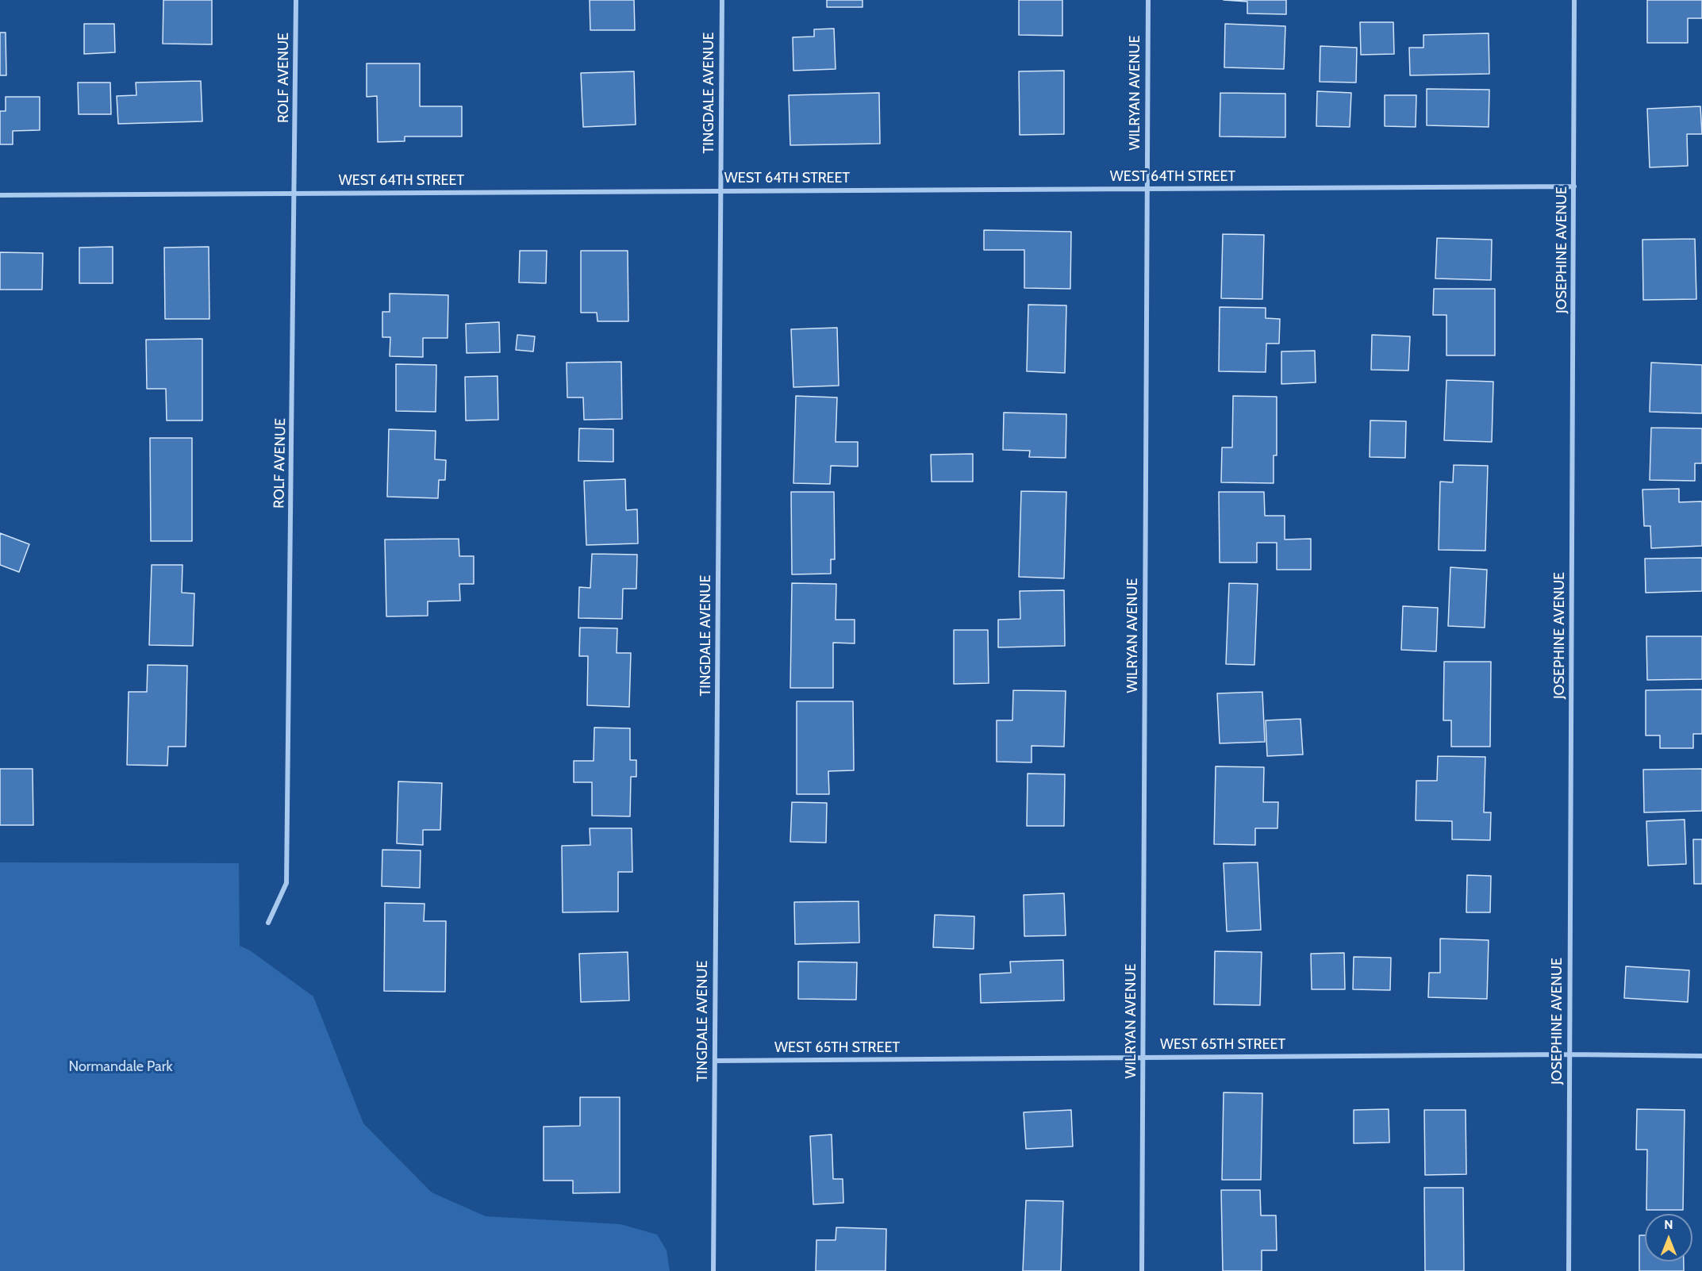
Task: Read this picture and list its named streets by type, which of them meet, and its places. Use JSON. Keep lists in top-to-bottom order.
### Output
{
  "streets": {
    "street": [
      "ROLF AVENUE",
      "TINGDALE AVENUE",
      "WILRYAN AVENUE",
      "WEST 64TH STREET",
      "JOSEPHINE AVENUE",
      "WEST 65TH STREET"
    ]
  },
  "crossings": [
    ["ROLF AVENUE", "WEST 64TH STREET"],
    ["TINGDALE AVENUE", "WEST 64TH STREET"],
    ["TINGDALE AVENUE", "WEST 65TH STREET"],
    ["WILRYAN AVENUE", "WEST 64TH STREET"],
    ["WILRYAN AVENUE", "WEST 65TH STREET"],
    ["WEST 64TH STREET", "JOSEPHINE AVENUE"],
    ["JOSEPHINE AVENUE", "WEST 65TH STREET"]
  ],
  "parks": ["Normandale Park"],
  "north": "top"
}
